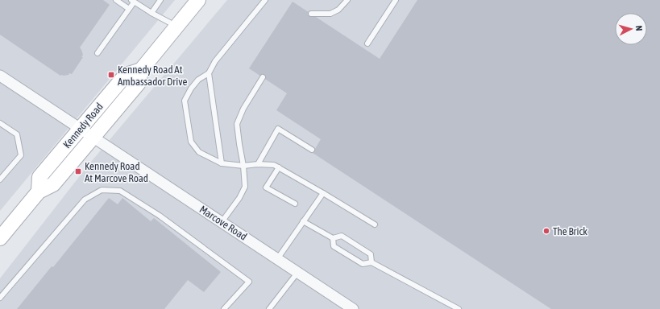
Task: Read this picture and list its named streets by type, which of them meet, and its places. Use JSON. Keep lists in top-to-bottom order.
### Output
{
  "streets": {
    "main road": ["Kennedy Road"],
    "street": ["Marcove Road"]
  },
  "crossings": [
    ["Kennedy Road", "Marcove Road"]
  ],
  "places": {
    "transit": ["Kennedy Road At Ambassador Drive", "Kennedy Road At Marcove Road"],
    "other": ["The Brick"]
  },
  "north": "right"
}
